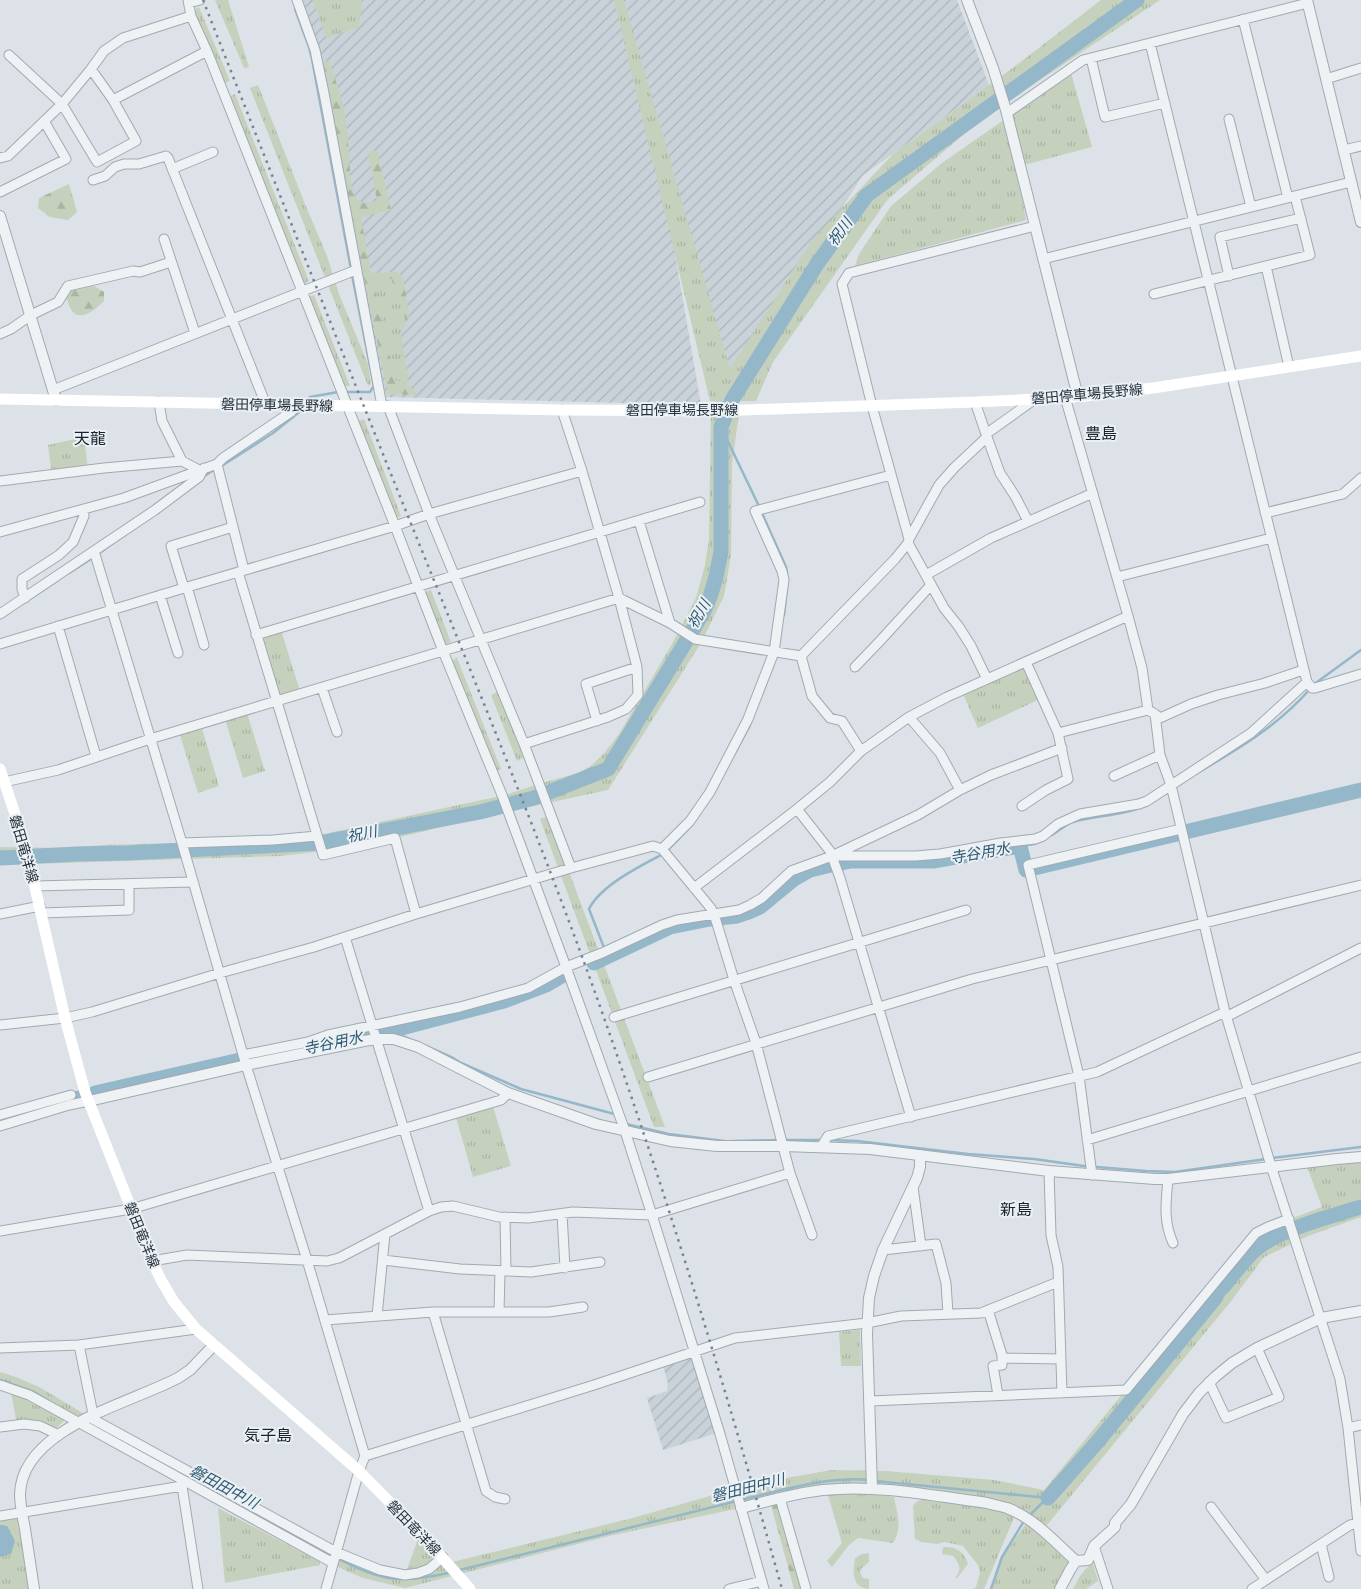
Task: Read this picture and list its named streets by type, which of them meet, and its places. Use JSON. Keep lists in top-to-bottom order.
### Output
{
  "streets": {
    "main road": ["磐田停車場長野線", "磐田竜洋線"]
  },
  "districts": [
    "豊島",
    "天龍",
    "新島",
    "気子島"
  ],
  "water": ["祝川", "寺谷用水", "磐田田中川"]
}
